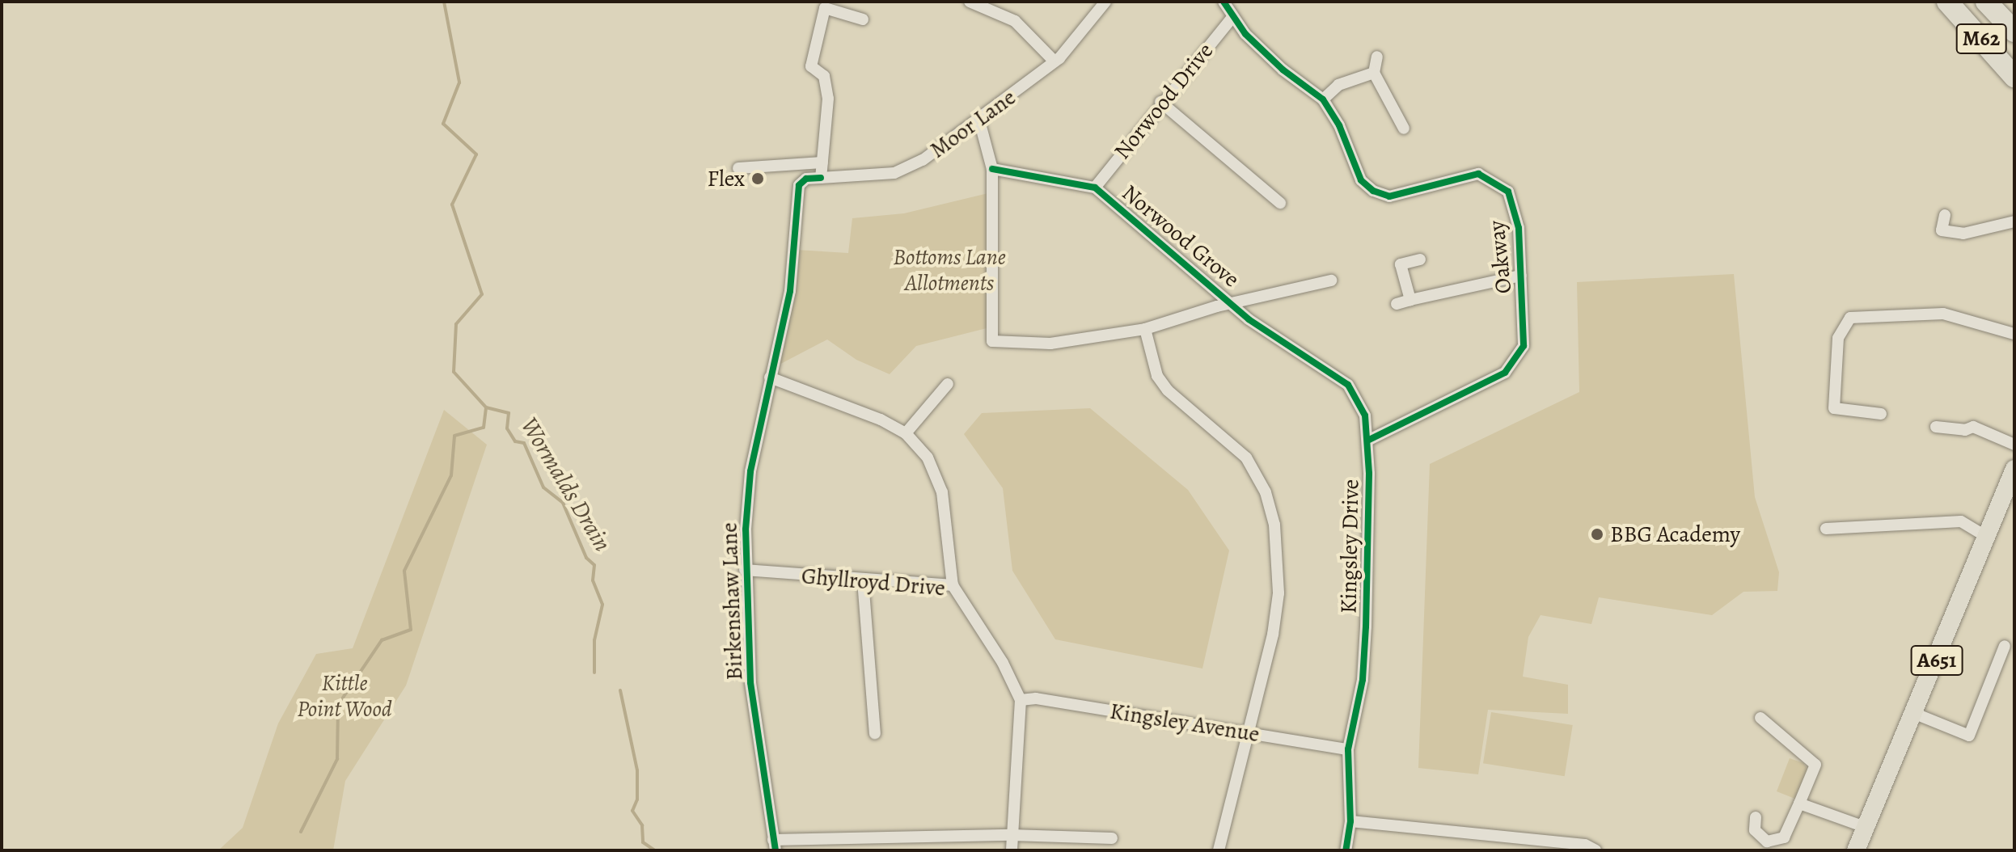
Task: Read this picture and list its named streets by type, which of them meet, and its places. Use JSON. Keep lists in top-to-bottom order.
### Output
{
  "streets": {
    "highway": ["M62"],
    "main road": ["A651"],
    "street": [
      "Norwood Drive",
      "Moor Lane",
      "Norwood Grove",
      "Oakway",
      "Kingsley Drive",
      "Ghyllroyd Drive",
      "Birkenshaw Lane",
      "Kingsley Avenue"
    ]
  },
  "crossings": [
    ["Norwood Drive", "Norwood Grove"],
    ["Moor Lane", "Birkenshaw Lane"],
    ["Norwood Grove", "Kingsley Drive"],
    ["Oakway", "Kingsley Drive"],
    ["Kingsley Drive", "Kingsley Avenue"],
    ["Ghyllroyd Drive", "Birkenshaw Lane"],
    ["Ghyllroyd Drive", "Kingsley Avenue"]
  ],
  "water": ["Wormalds Drain"],
  "parks": ["Bottoms Lane Allotments", "Kittle Point Wood"],
  "places": ["Flex", "BBG Academy"]
}
